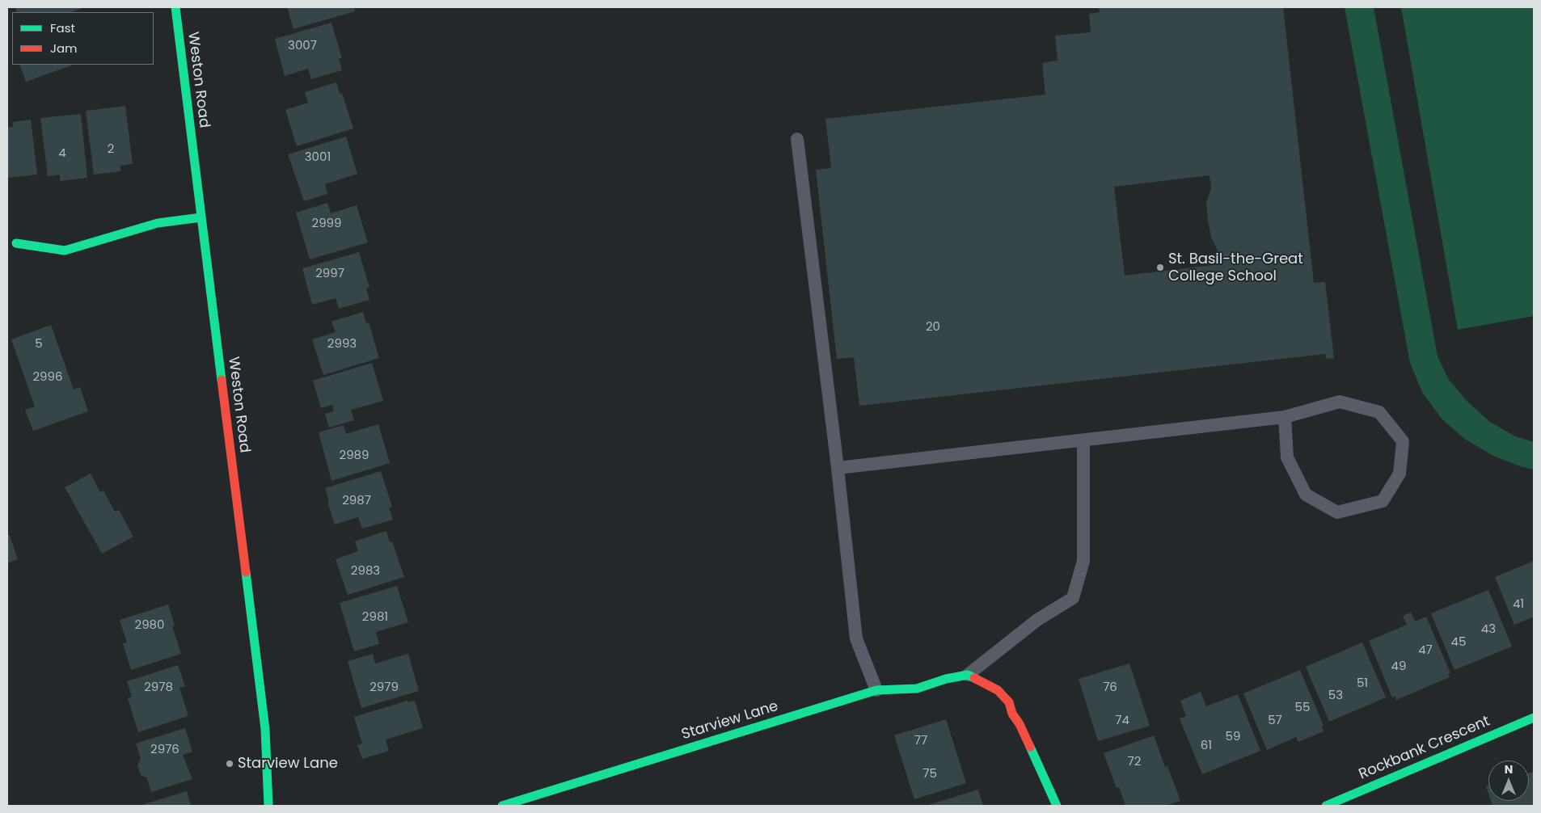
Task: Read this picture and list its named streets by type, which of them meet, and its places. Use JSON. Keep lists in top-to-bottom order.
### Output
{
  "streets": {
    "street": ["Weston Road", "Starview Lane", "Rockbank Crescent"]
  },
  "places": ["St. Basil-the-Great College School", "Starview Lane"],
  "house_numbers": [
    "3007",
    "2",
    "4",
    "3001",
    "2999",
    "2997",
    "20",
    "5",
    "2993",
    "2996",
    "2989",
    "2987",
    "2983",
    "41",
    "2981",
    "2980",
    "43",
    "45",
    "47",
    "49",
    "51",
    "2978",
    "2979",
    "76",
    "53",
    "55",
    "74",
    "57",
    "59",
    "77",
    "61",
    "2976",
    "72",
    "75"
  ],
  "legend": ["Fast", "Jam"],
  "north": "top"
}
